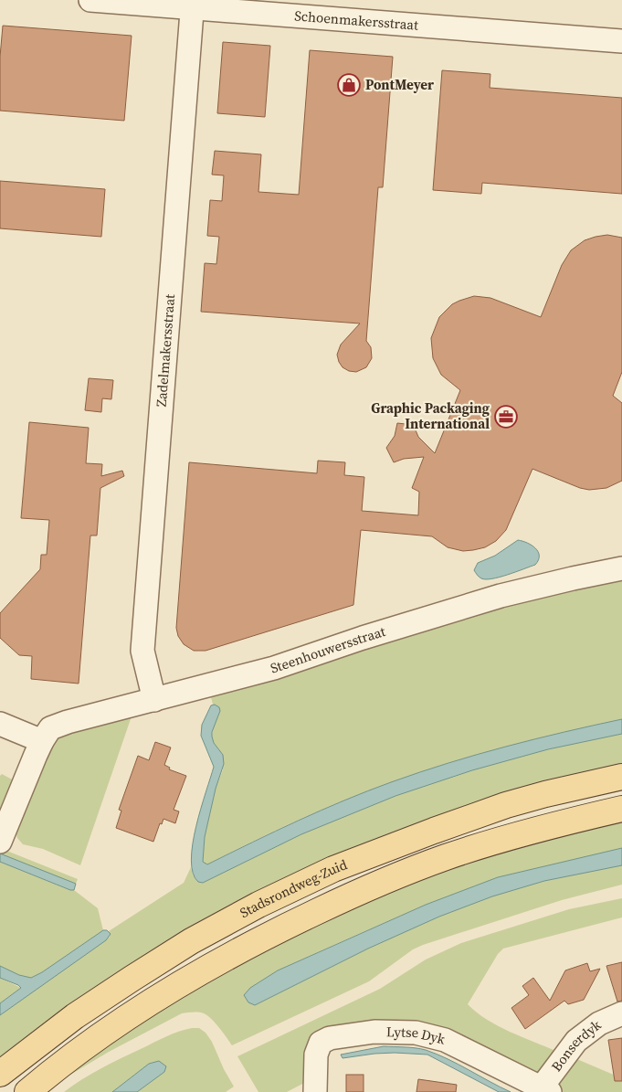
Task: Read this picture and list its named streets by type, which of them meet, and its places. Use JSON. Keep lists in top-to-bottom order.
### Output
{
  "streets": {
    "main road": ["Stadsrondweg-Zuid"],
    "street": [
      "Schoenmakersstraat",
      "Zadelmakersstraat",
      "Steenhouwersstraat",
      "Lytse Dyk",
      "Bonserdyk"
    ]
  },
  "crossings": [
    ["Schoenmakersstraat", "Zadelmakersstraat"],
    ["Zadelmakersstraat", "Steenhouwersstraat"],
    ["Lytse Dyk", "Bonserdyk"]
  ],
  "places": {
    "shop": ["PontMeyer"],
    "office": ["Graphic Packaging International"]
  }
}
